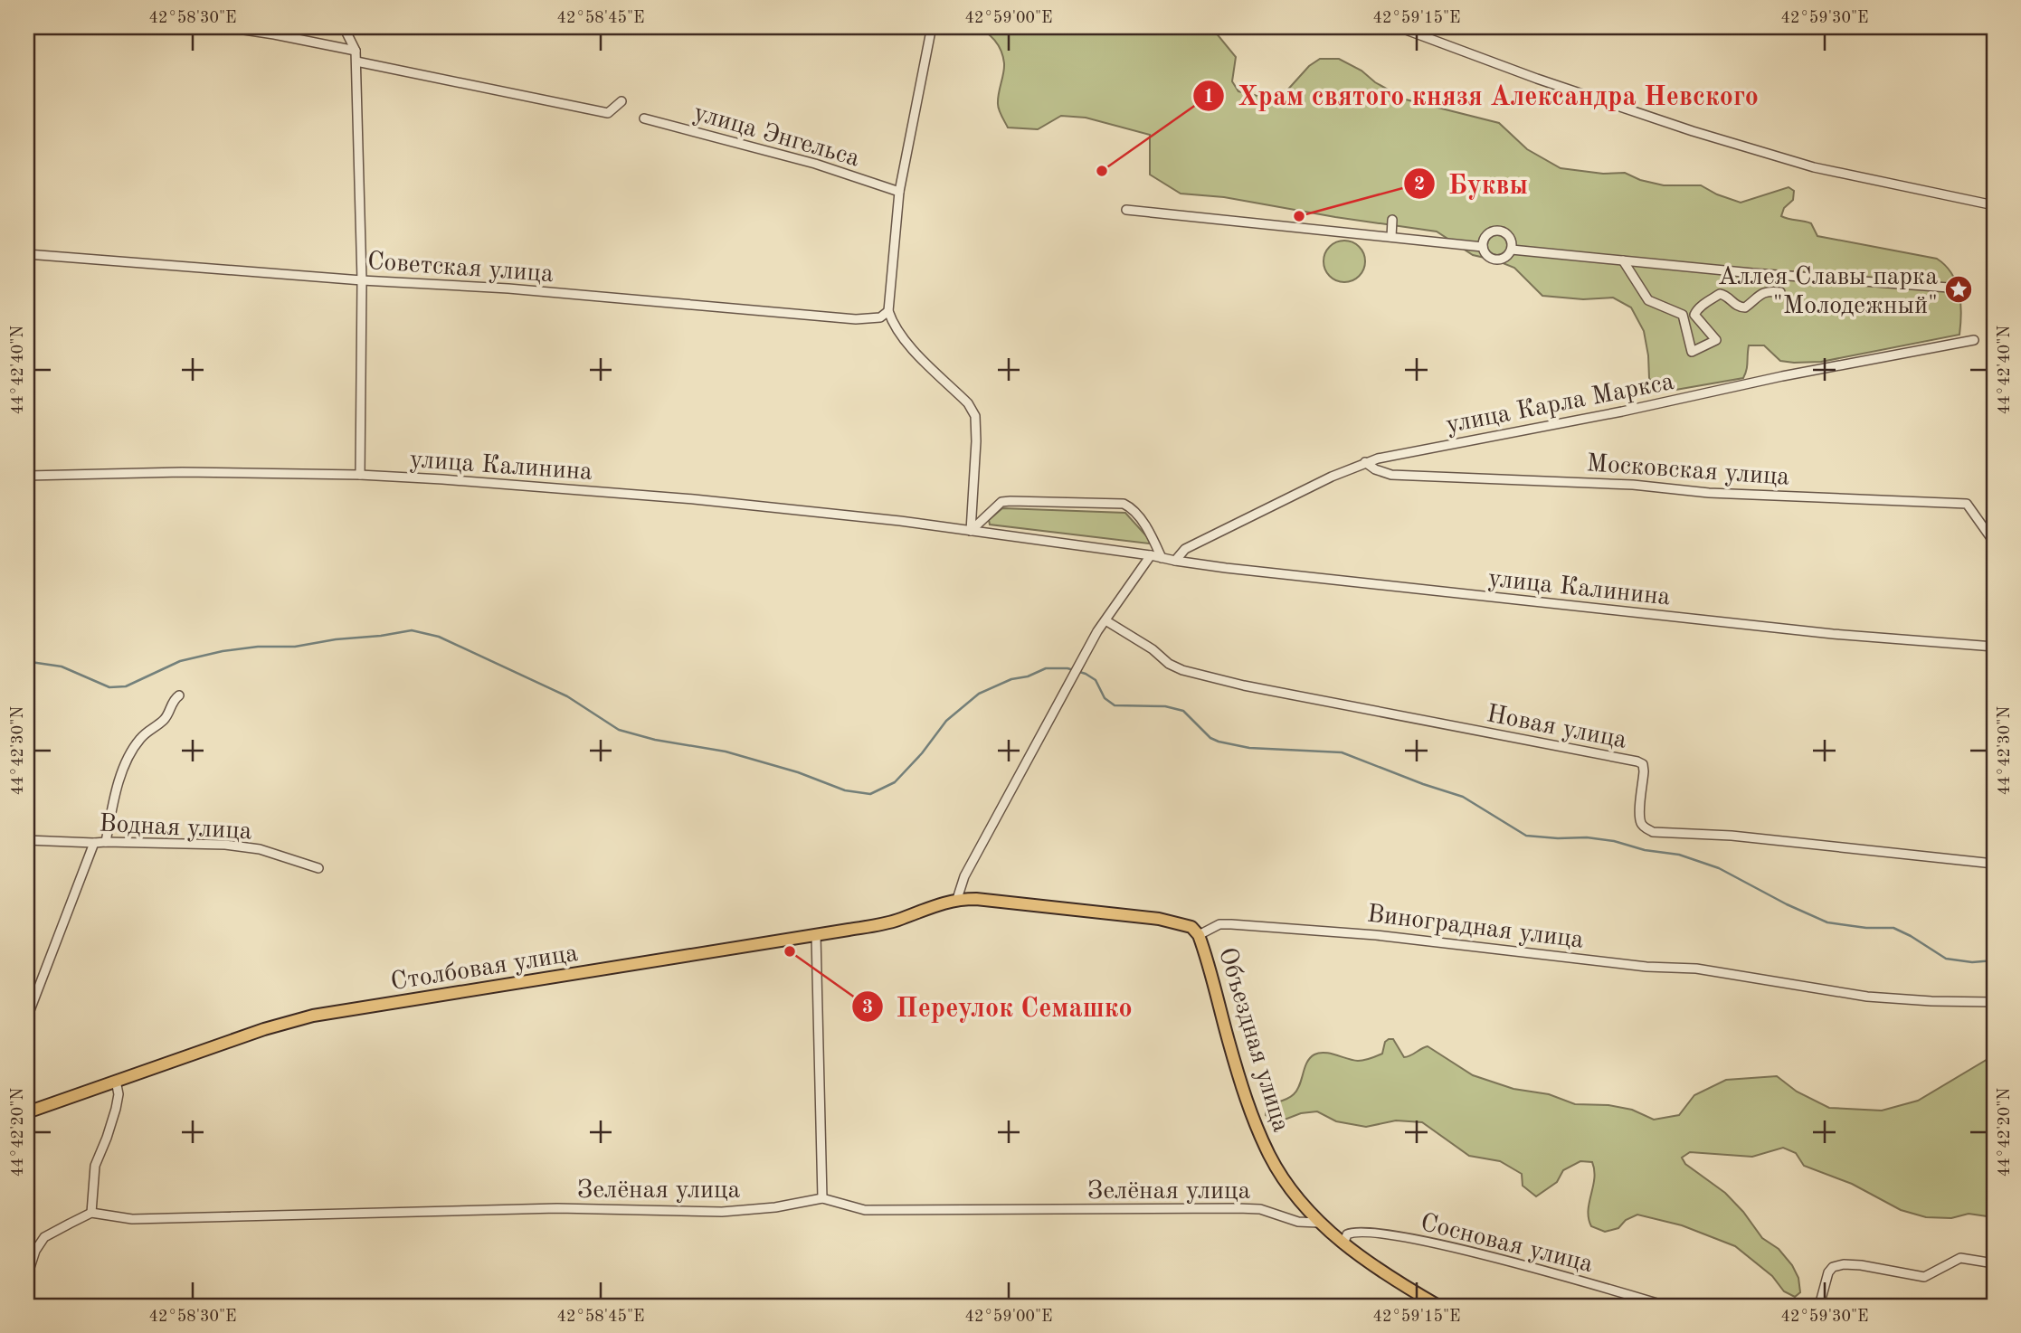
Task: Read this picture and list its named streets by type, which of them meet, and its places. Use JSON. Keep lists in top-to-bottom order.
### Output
{
  "streets": {
    "main road": ["Столбовая улица", "Объездная улица"],
    "street": [
      "улица Энгельса",
      "Советская улица",
      "улица Карла Маркса",
      "улица Калинина",
      "Московская улица",
      "Новая улица",
      "Водная улица",
      "Виноградная улица",
      "Зелёная улица",
      "Сосновая улица"
    ]
  },
  "crossings": [
    ["улица Карла Маркса", "улица Калинина"],
    ["улица Карла Маркса", "Московская улица"],
    ["Виноградная улица", "Объездная улица"],
    ["Объездная улица", "Зелёная улица"],
    ["Объездная улица", "Сосновая улица"]
  ],
  "places": {
    "other": ["Храм святого князя Александра Невского", "Буквы", "Переулок Семашко"],
    "place": ["Аллея Славы парка \"Молодежный\""]
  },
  "coordinates": [
    "42°58'30\"E",
    "42°58'45\"E",
    "42°59'00\"E",
    "42°59'15\"E",
    "42°59'30\"E",
    "44°42'40\"N",
    "44°42'30\"N",
    "44°42'20\"N"
  ]
}
